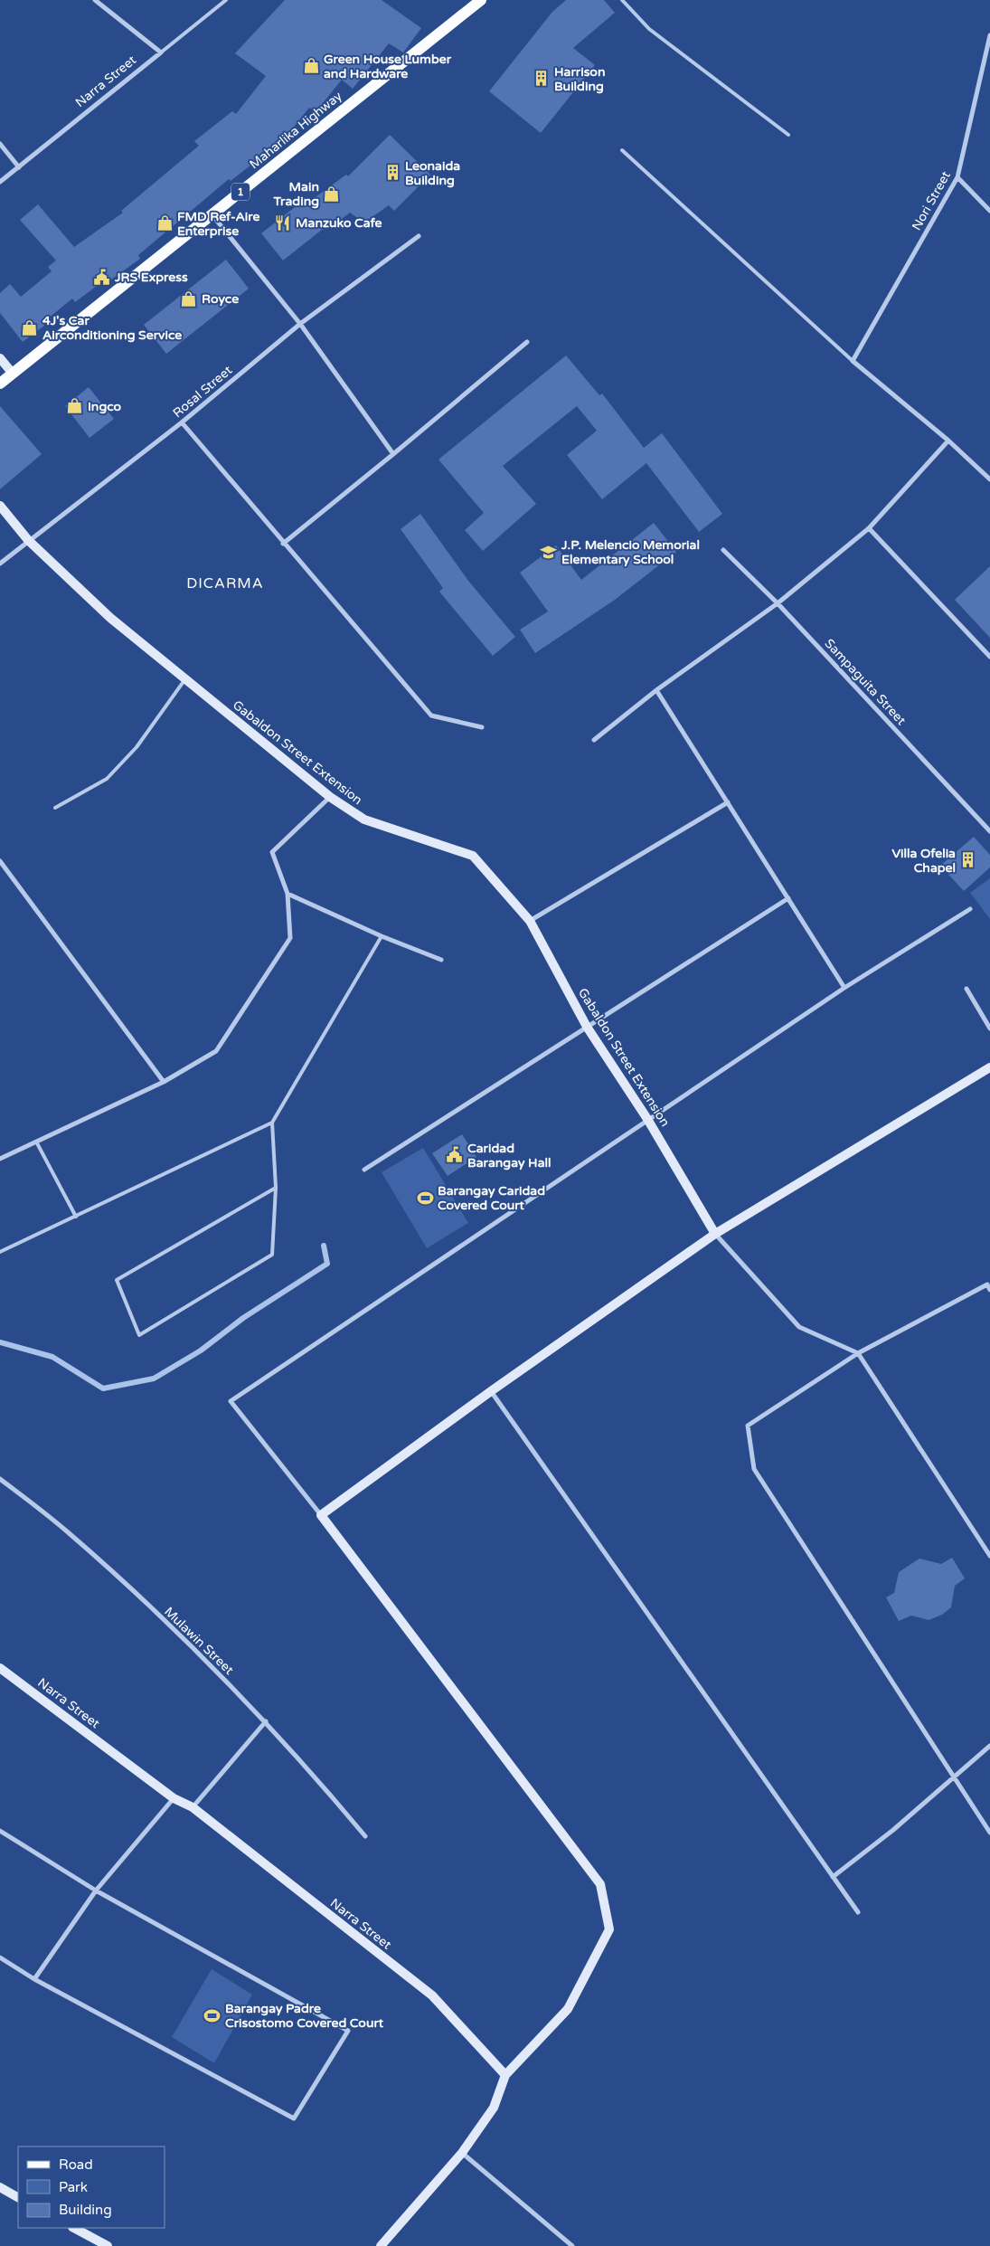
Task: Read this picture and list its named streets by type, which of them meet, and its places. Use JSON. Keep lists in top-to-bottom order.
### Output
{
  "streets": {
    "main road": ["Maharlika Highway", "1"],
    "street": [
      "Narra Street",
      "Nori Street",
      "Rosal Street",
      "Sampaguita Street",
      "Gabaldon Street Extension",
      "Mulawin Street"
    ]
  },
  "crossings": [
    ["Rosal Street", "Gabaldon Street Extension"]
  ],
  "districts": ["DICARMA"],
  "places": {
    "shop": [
      "Green House Lumber and Hardware",
      "Main Trading",
      "FMD Ref-Aire Enterprise",
      "Royce",
      "4J's Car Airconditioning Service",
      "Ingco"
    ],
    "building": ["Harrison Building", "Leonaida Building", "Villa Ofelia Chapel"],
    "restaurant": ["Manzuko Cafe"],
    "public building": ["JRS Express", "Caridad Barangay Hall"],
    "school or university": ["J.P. Melencio Memorial Elementary School"],
    "sports": ["Barangay Caridad Covered Court", "Barangay Padre Crisostomo Covered Court"]
  },
  "legend": ["Road", "Park", "Building"]
}
